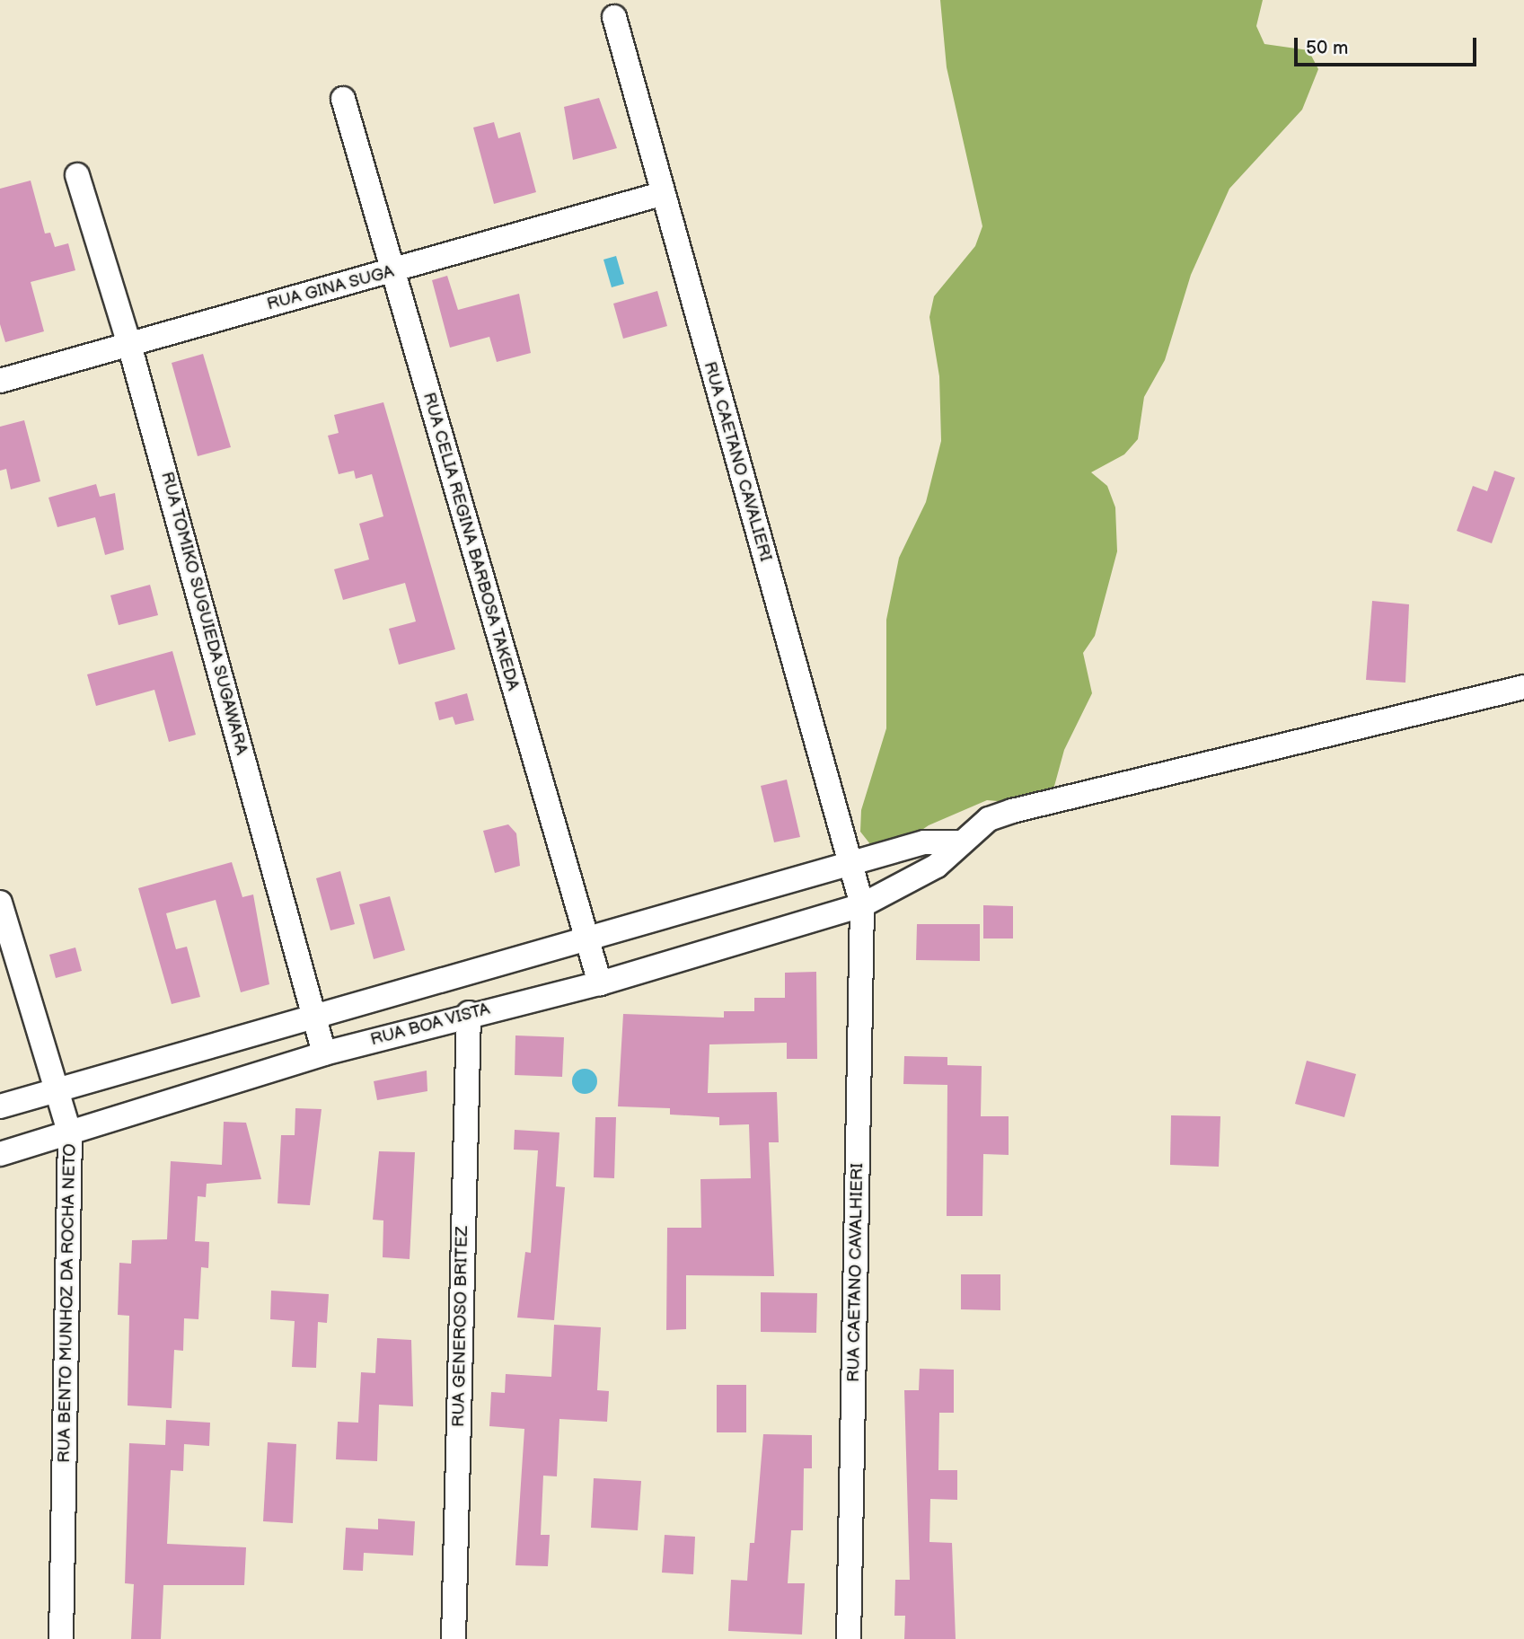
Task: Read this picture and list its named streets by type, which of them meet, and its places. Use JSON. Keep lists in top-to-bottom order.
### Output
{
  "streets": {
    "street": [
      "RUA GINA SUGA",
      "RUA CAETANO CAVALIERI",
      "RUA CELIA REGINA BARBOSA TAKEDA",
      "RUA TOMIKO SUGUIEDA SUGAWARA",
      "RUA BOA VISTA",
      "RUA CAETANO CAVALHIERI",
      "RUA BENTO MUNHOZ DA ROCHA NETO",
      "RUA GENEROSO BRITEZ"
    ]
  },
  "crossings": [
    ["RUA GINA SUGA", "RUA CAETANO CAVALIERI"],
    ["RUA GINA SUGA", "RUA CELIA REGINA BARBOSA TAKEDA"],
    ["RUA GINA SUGA", "RUA TOMIKO SUGUIEDA SUGAWARA"],
    ["RUA CAETANO CAVALIERI", "RUA BOA VISTA"],
    ["RUA CAETANO CAVALIERI", "RUA CAETANO CAVALHIERI"],
    ["RUA CELIA REGINA BARBOSA TAKEDA", "RUA BOA VISTA"],
    ["RUA TOMIKO SUGUIEDA SUGAWARA", "RUA BOA VISTA"],
    ["RUA BOA VISTA", "RUA CAETANO CAVALHIERI"],
    ["RUA BOA VISTA", "RUA BENTO MUNHOZ DA ROCHA NETO"],
    ["RUA BOA VISTA", "RUA GENEROSO BRITEZ"]
  ],
  "scale_bar": "50 m"
}
